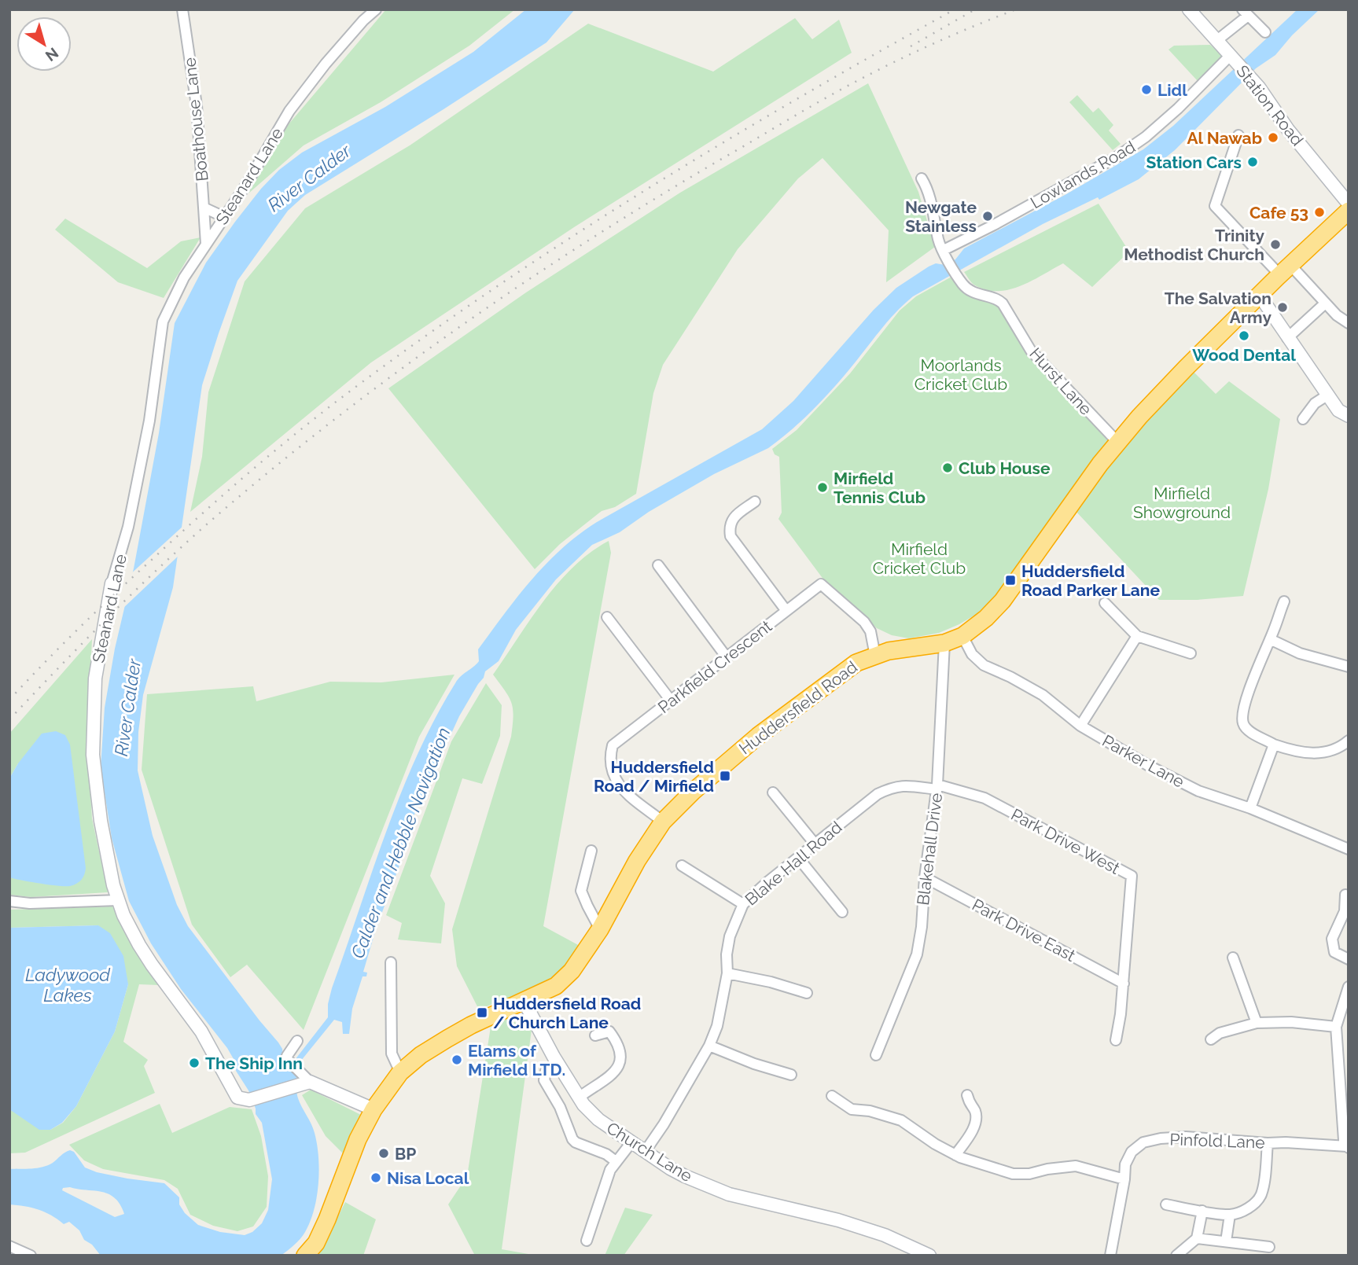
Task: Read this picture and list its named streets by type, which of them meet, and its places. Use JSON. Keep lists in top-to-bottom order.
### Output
{
  "streets": {
    "highway": ["Huddersfield Road"],
    "street": [
      "Station Road",
      "Boathouse Lane",
      "Lowlands Road",
      "Steanard Lane",
      "Hurst Lane",
      "Parkfield Crescent",
      "Parker Lane",
      "Park Drive West",
      "Blakehall Drive",
      "Blake Hall Road",
      "Park Drive East",
      "Pinfold Lane",
      "Church Lane"
    ]
  },
  "crossings": [
    ["Station Road", "Lowlands Road"],
    ["Boathouse Lane", "Steanard Lane"],
    ["Lowlands Road", "Hurst Lane"],
    ["Hurst Lane", "Huddersfield Road"],
    ["Parkfield Crescent", "Huddersfield Road"],
    ["Huddersfield Road", "Parker Lane"],
    ["Huddersfield Road", "Blakehall Drive"],
    ["Huddersfield Road", "Church Lane"],
    ["Park Drive West", "Blakehall Drive"],
    ["Park Drive West", "Blake Hall Road"],
    ["Park Drive West", "Park Drive East"],
    ["Blakehall Drive", "Blake Hall Road"],
    ["Blakehall Drive", "Park Drive East"],
    ["Blake Hall Road", "Church Lane"]
  ],
  "water": ["River Calder", "Calder and Hebble Navigation", "Ladywood Lakes"],
  "parks": ["Moorlands Cricket Club", "Mirfield Showground", "Mirfield Cricket Club"],
  "places": {
    "other": [
      "Lidl",
      "Al Nawab",
      "Station Cars",
      "Cafe 53",
      "Newgate Stainless",
      "Trinity Methodist Church",
      "The Salvation Army",
      "Wood Dental",
      "Club House",
      "Mirfield Tennis Club",
      "Elams of Mirfield LTD.",
      "The Ship Inn",
      "BP",
      "Nisa Local"
    ],
    "transit": ["Huddersfield Road Parker Lane", "Huddersfield Road / Mirfield", "Huddersfield Road / Church Lane"]
  },
  "north": "bottom right"
}
